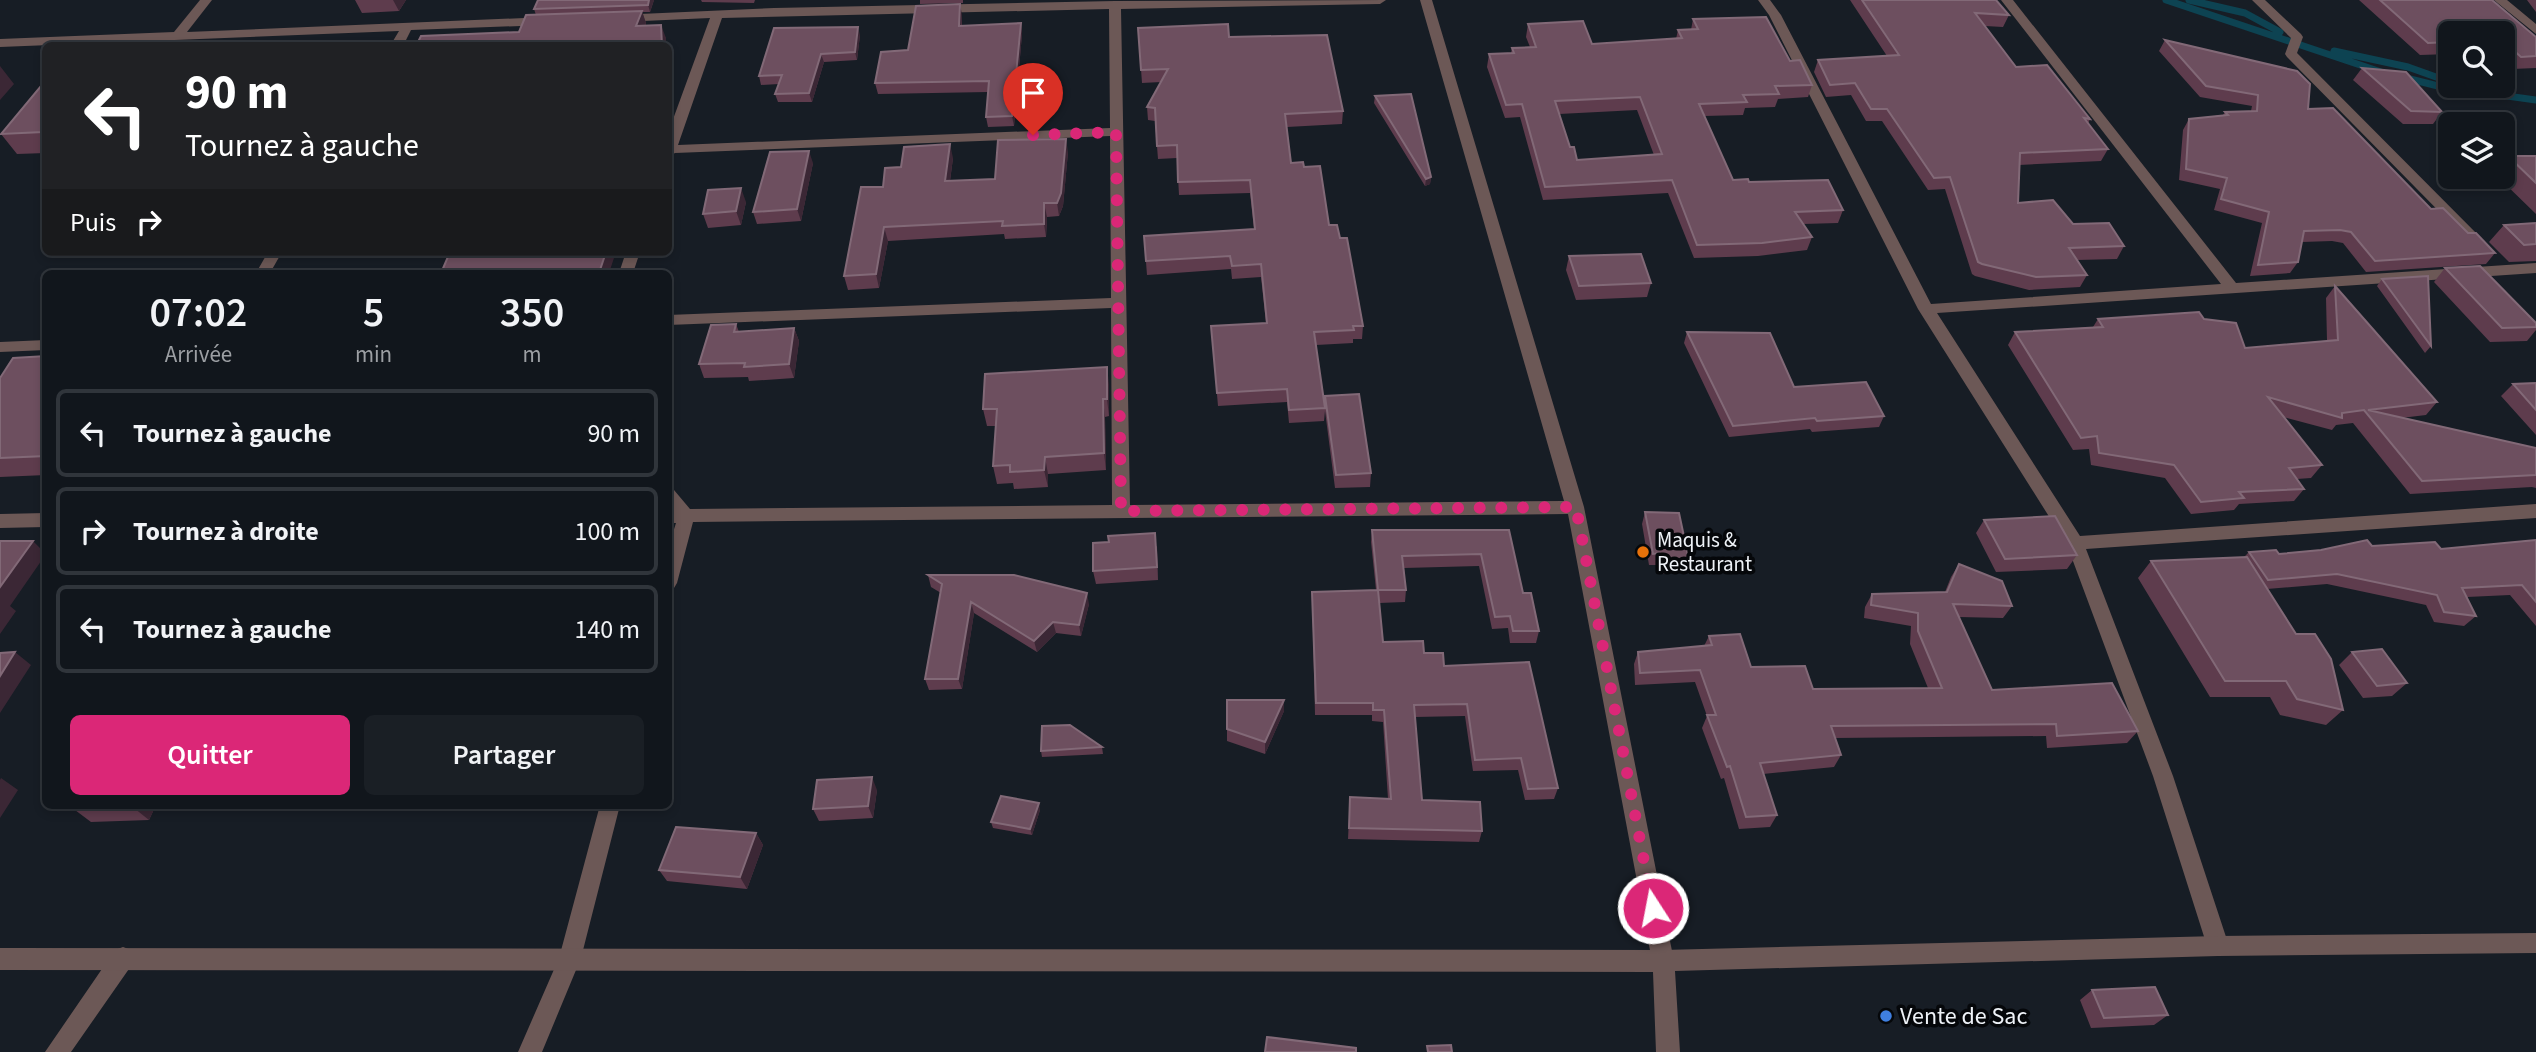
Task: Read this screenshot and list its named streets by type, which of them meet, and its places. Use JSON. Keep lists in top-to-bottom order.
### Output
{
  "places": ["Maquis & Restaurant", "Vente de Sac"],
  "page": {
    "turn": ["90 m", "Tournez à gauche"],
    "then": "Puis",
    "eta": [
      "07:02",
      "Arrivée",
      "5",
      "min",
      "350",
      "m"
    ],
    "list": [
      {
        "name": "Tournez à gauche",
        "value": "90 m"
      },
      {
        "name": "Tournez à droite",
        "value": "100 m"
      },
      {
        "name": "Tournez à gauche",
        "value": "140 m"
      }
    ],
    "buttons": ["Quitter", "Partager"]
  }
}
